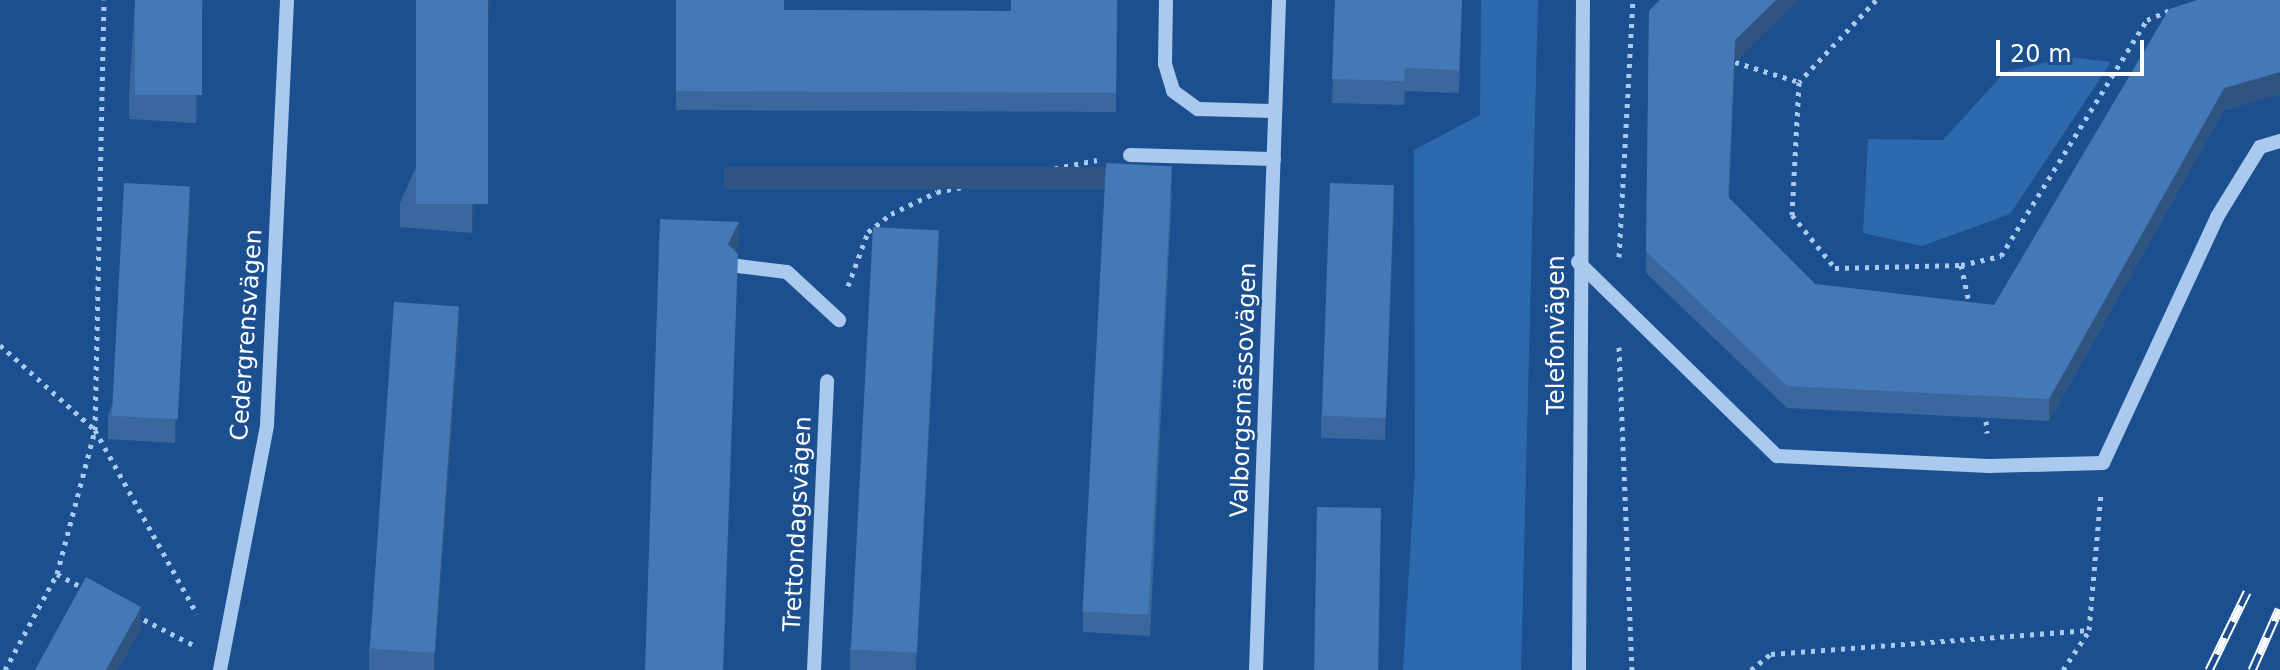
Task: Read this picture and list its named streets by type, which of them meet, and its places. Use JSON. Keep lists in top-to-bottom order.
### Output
{
  "streets": {
    "street": [
      "Cedergrensvägen",
      "Telefonvägen",
      "Valborgsmässovägen",
      "Trettondagsvägen"
    ]
  },
  "scale_bar": "20 m"
}
